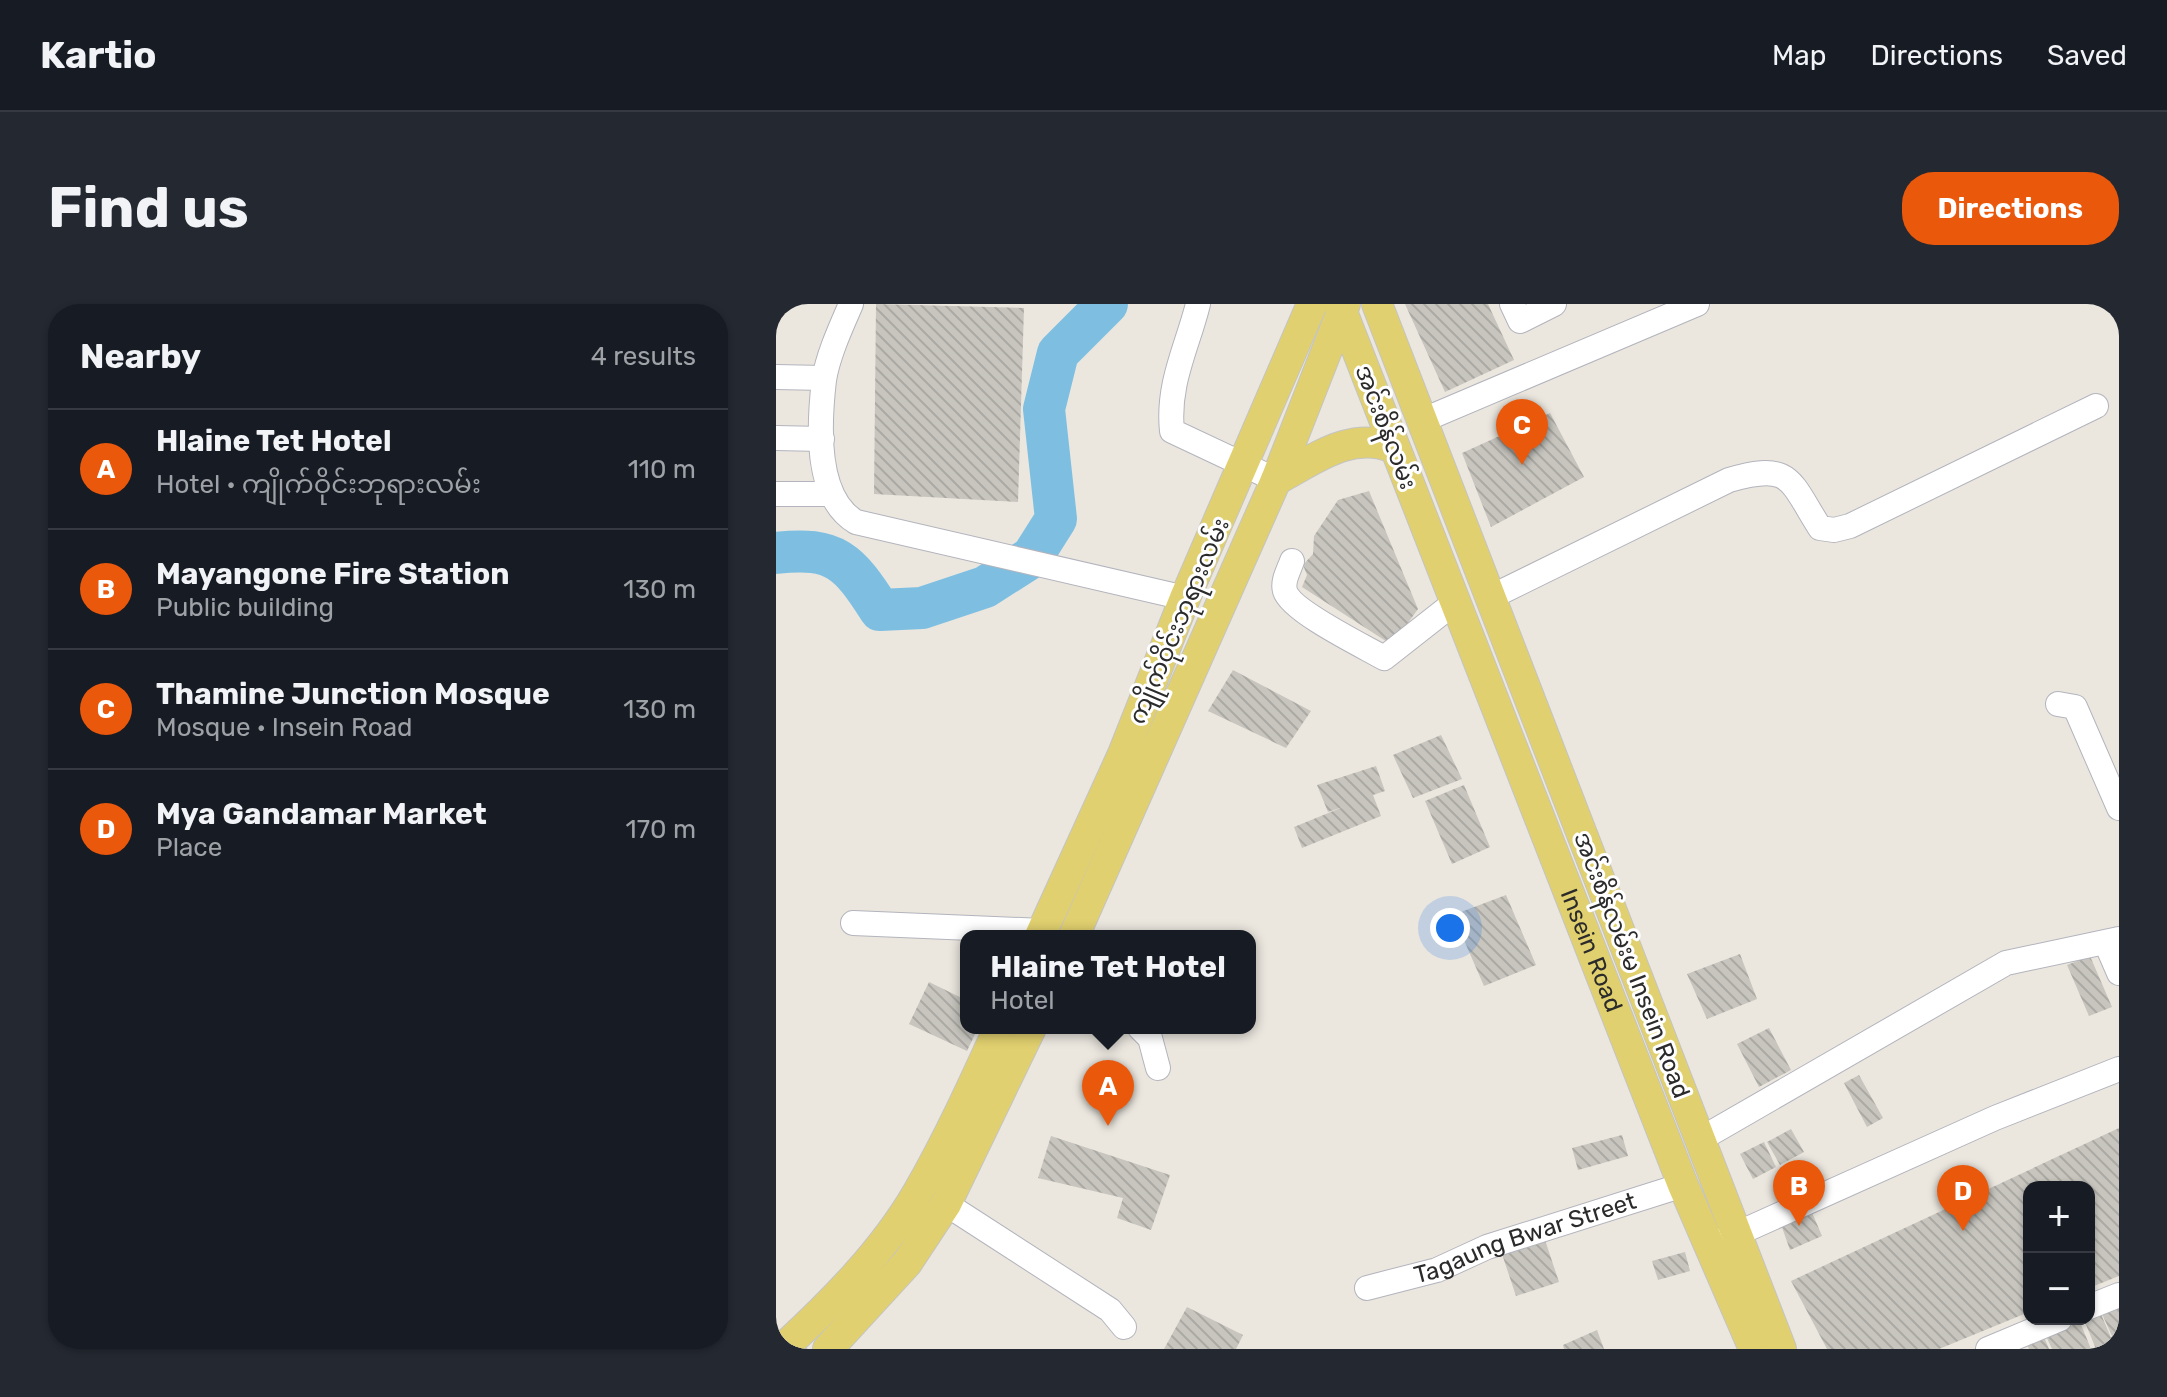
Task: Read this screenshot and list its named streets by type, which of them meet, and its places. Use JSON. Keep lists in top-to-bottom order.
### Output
{
  "streets": {
    "main road": [
      "အင်းစိန်လမ်း",
      "ကျိုက်ဝိုင်းဘုရားလမ်း",
      "Insein Road",
      "အင်းစိန်လမ်းမ Insein Road"
    ],
    "street": ["Tagaung Bwar Street"]
  },
  "crossings": [
    ["အင်းစိန်လမ်း", "ကျိုက်ဝိုင်းဘုရားလမ်း"],
    ["အင်းစိန်လမ်း", "Insein Road"],
    ["Insein Road", "အင်းစိန်လမ်းမ Insein Road"],
    ["Insein Road", "Tagaung Bwar Street"]
  ],
  "page": {
    "header": "Kartio",
    "nav": ["Map", "Directions", "Saved"],
    "buttons": "Directions",
    "title": "Find us",
    "heading": ["Nearby", "4 results"],
    "pins": [
      "C",
      "A",
      "B",
      "D"
    ],
    "list": [
      {
        "mark": "A",
        "name": "Hlaine Tet Hotel",
        "note": "Hotel · ကျိုက်ဝိုင်းဘုရားလမ်း",
        "value": "110 m"
      },
      {
        "mark": "B",
        "name": "Mayangone Fire Station",
        "note": "Public building",
        "value": "130 m"
      },
      {
        "mark": "C",
        "name": "Thamine Junction Mosque",
        "note": "Mosque · Insein Road",
        "value": "130 m"
      },
      {
        "mark": "D",
        "name": "Mya Gandamar Market",
        "note": "Place",
        "value": "170 m"
      }
    ],
    "popup": ["Hlaine Tet Hotel", "Hotel"],
    "map_buttons": ["+", "−"]
  }
}
